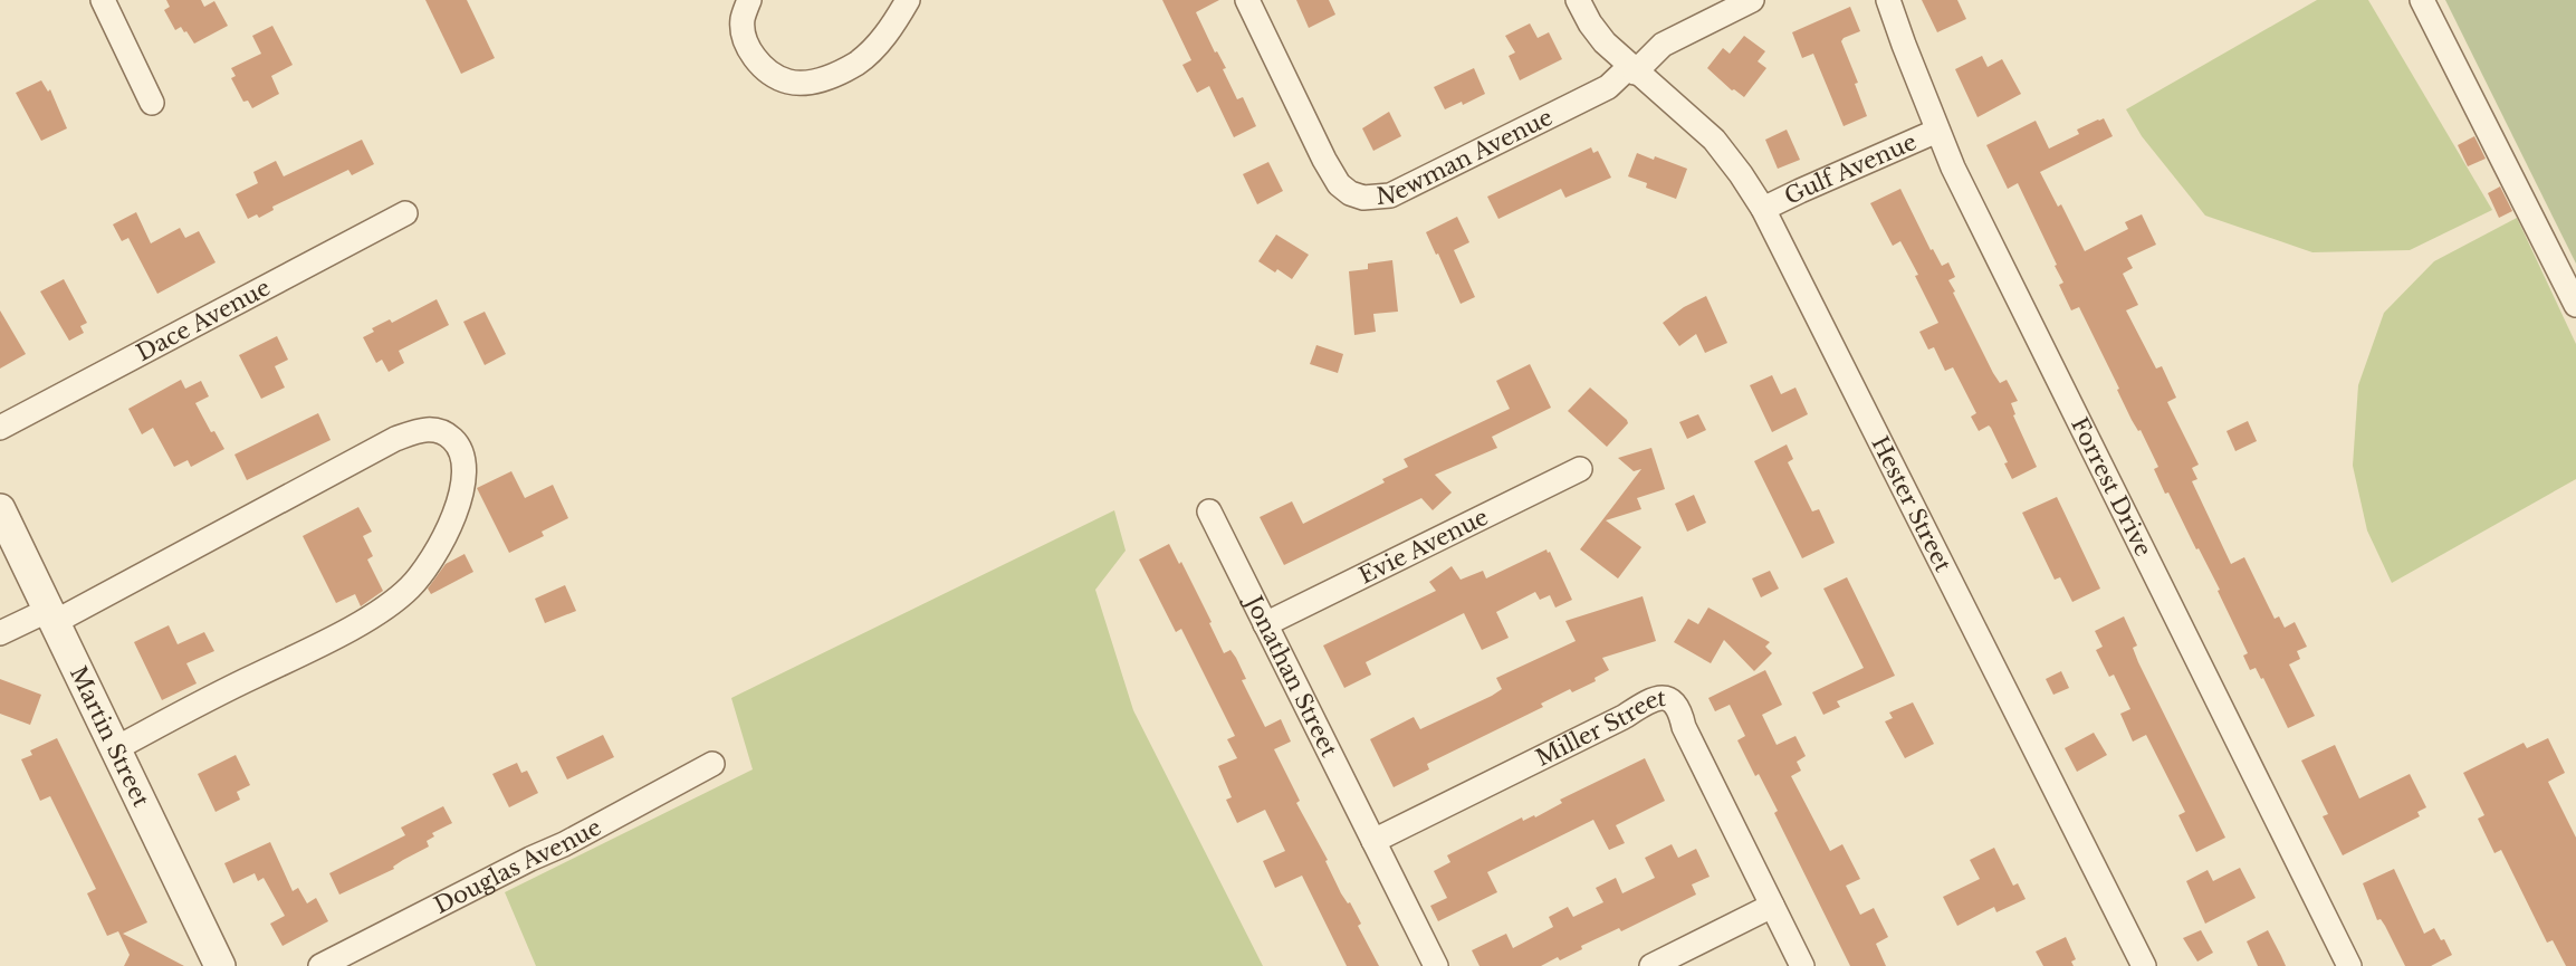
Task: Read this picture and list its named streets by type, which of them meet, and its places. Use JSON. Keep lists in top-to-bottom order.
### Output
{
  "streets": {
    "street": [
      "Newman Avenue",
      "Gulf Avenue",
      "Dace Avenue",
      "Forrest Drive",
      "Hester Street",
      "Evie Avenue",
      "Jonathan Street",
      "Miller Street",
      "Martin Street",
      "Douglas Avenue"
    ]
  },
  "crossings": [
    ["Newman Avenue", "Hester Street"],
    ["Gulf Avenue", "Forrest Drive"],
    ["Gulf Avenue", "Hester Street"],
    ["Evie Avenue", "Jonathan Street"],
    ["Jonathan Street", "Miller Street"]
  ]
}
